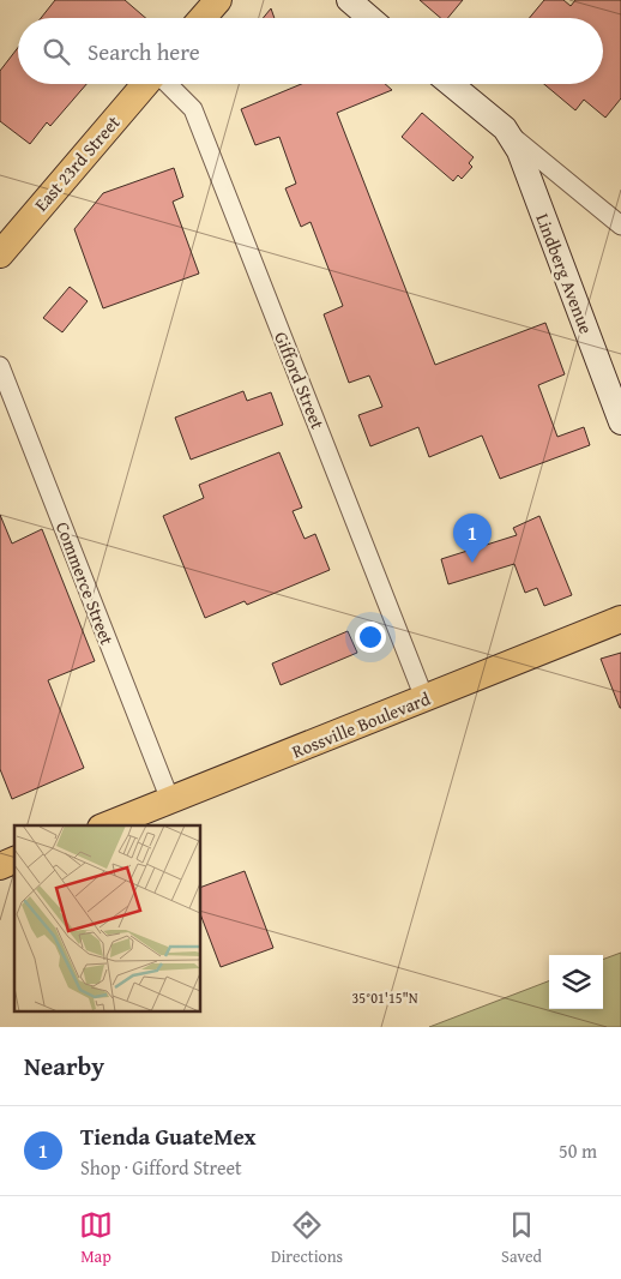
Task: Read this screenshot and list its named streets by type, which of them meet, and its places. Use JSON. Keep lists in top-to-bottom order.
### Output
{
  "streets": {
    "main road": ["East 23rd Street", "Lindberg Avenue", "Rossville Boulevard"],
    "street": ["Gifford Street", "Commerce Street"]
  },
  "crossings": [
    ["Gifford Street", "Rossville Boulevard"],
    ["Commerce Street", "Rossville Boulevard"]
  ],
  "page": {
    "search": "Search here",
    "pins": "1",
    "heading": "Nearby",
    "list": [
      {
        "mark": "1",
        "name": "Tienda GuateMex",
        "note": "Shop · Gifford Street",
        "value": "50 m"
      }
    ],
    "nav": ["Map", "Directions", "Saved"]
  },
  "coordinates": ["35°01'15\"N"]
}
